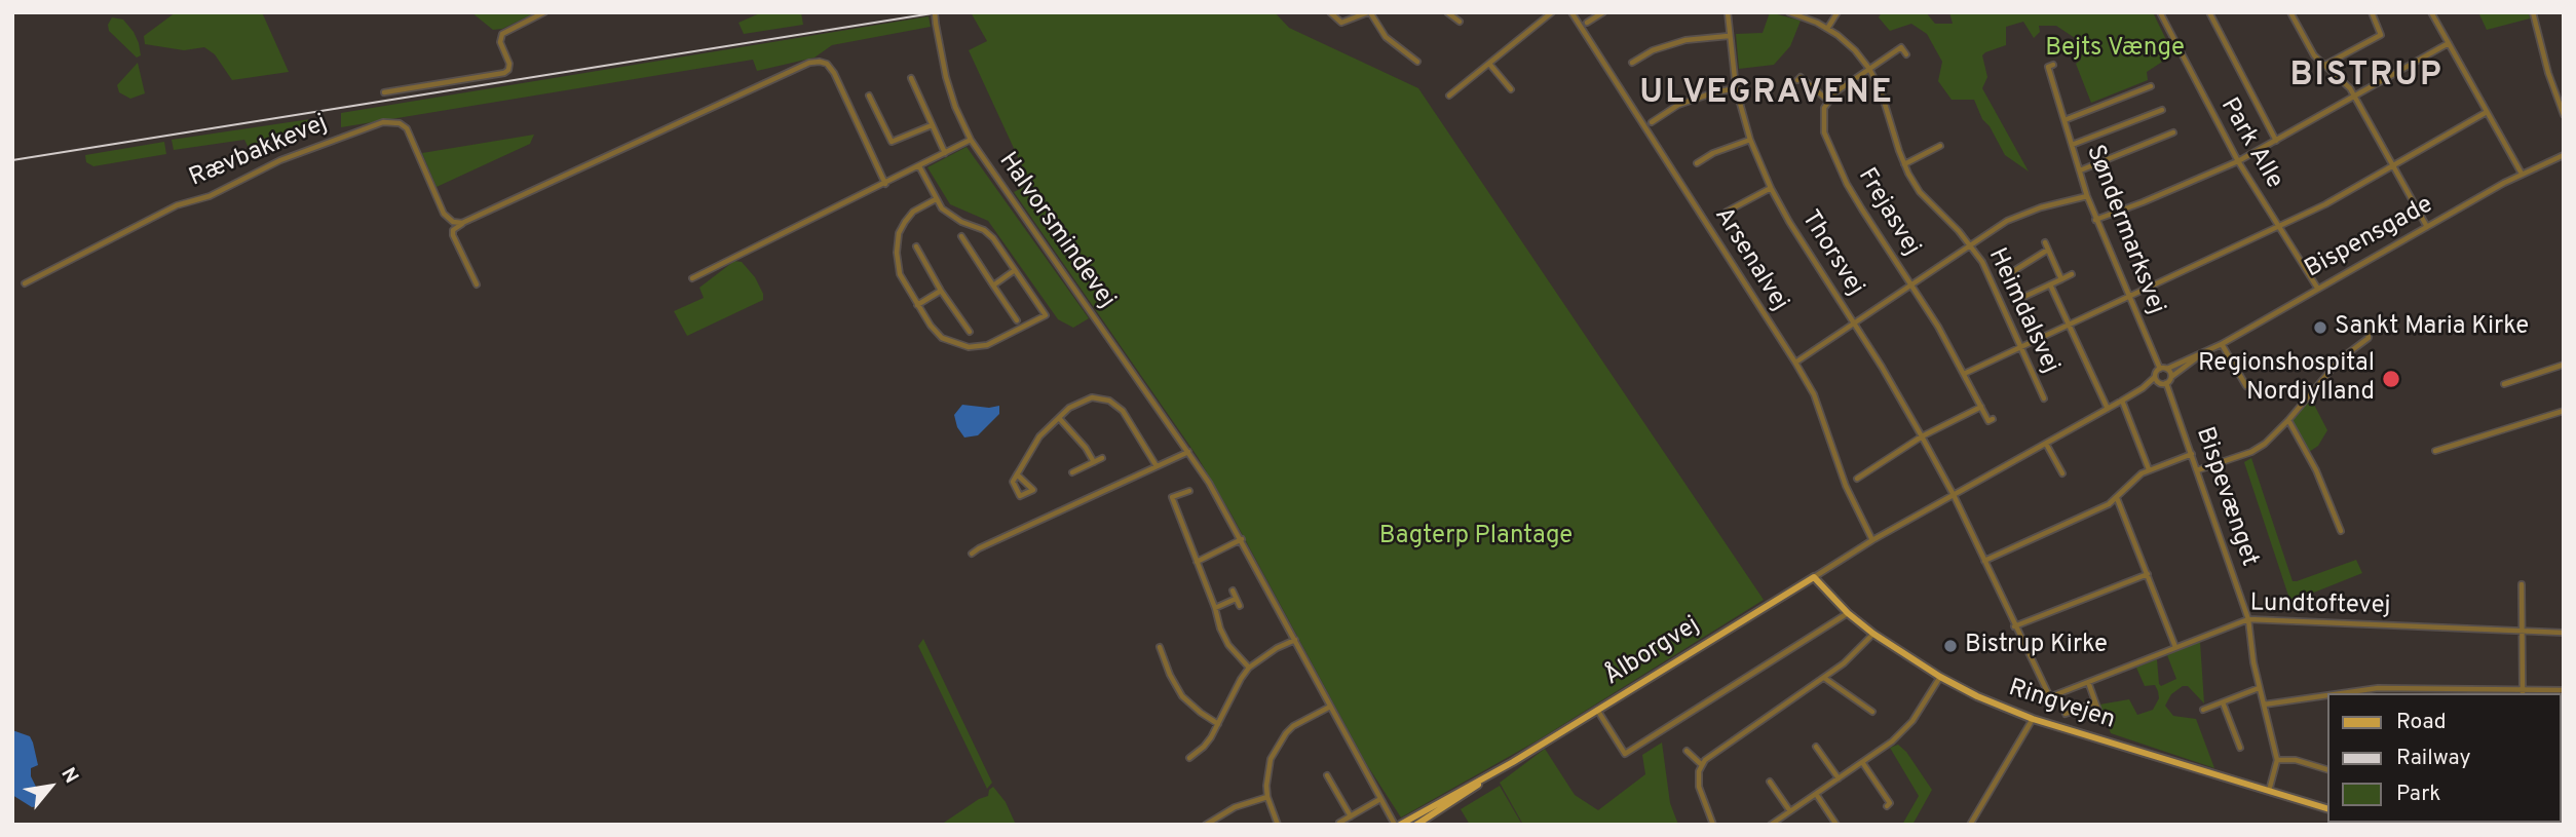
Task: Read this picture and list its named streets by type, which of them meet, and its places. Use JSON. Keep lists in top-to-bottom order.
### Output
{
  "streets": {
    "main road": ["Ålborgvej", "Ringvejen"],
    "street": [
      "Park Alle",
      "Rævbakkevej",
      "Frejasvej",
      "Søndermarksvej",
      "Halvorsmindevej",
      "Bispensgade",
      "Thorsvej",
      "Arsenalvej",
      "Heimdalsvej",
      "Bispevænget",
      "Lundtoftevej"
    ]
  },
  "crossings": [
    ["Park Alle", "Bispensgade"],
    ["Søndermarksvej", "Bispensgade"],
    ["Søndermarksvej", "Bispevænget"],
    ["Halvorsmindevej", "Ålborgvej"],
    ["Bispensgade", "Bispevænget"],
    ["Thorsvej", "Lundtoftevej"],
    ["Bispevænget", "Lundtoftevej"],
    ["Bispevænget", "Ringvejen"],
    ["Ålborgvej", "Ringvejen"]
  ],
  "districts": ["BISTRUP", "ULVEGRAVENE"],
  "parks": ["Bejts Vænge", "Bagterp Plantage"],
  "places": ["Sankt Maria Kirke", "Regionshospital Nordjylland", "Bistrup Kirke"],
  "legend": ["Road", "Railway", "Park"],
  "north": "top right"
}
